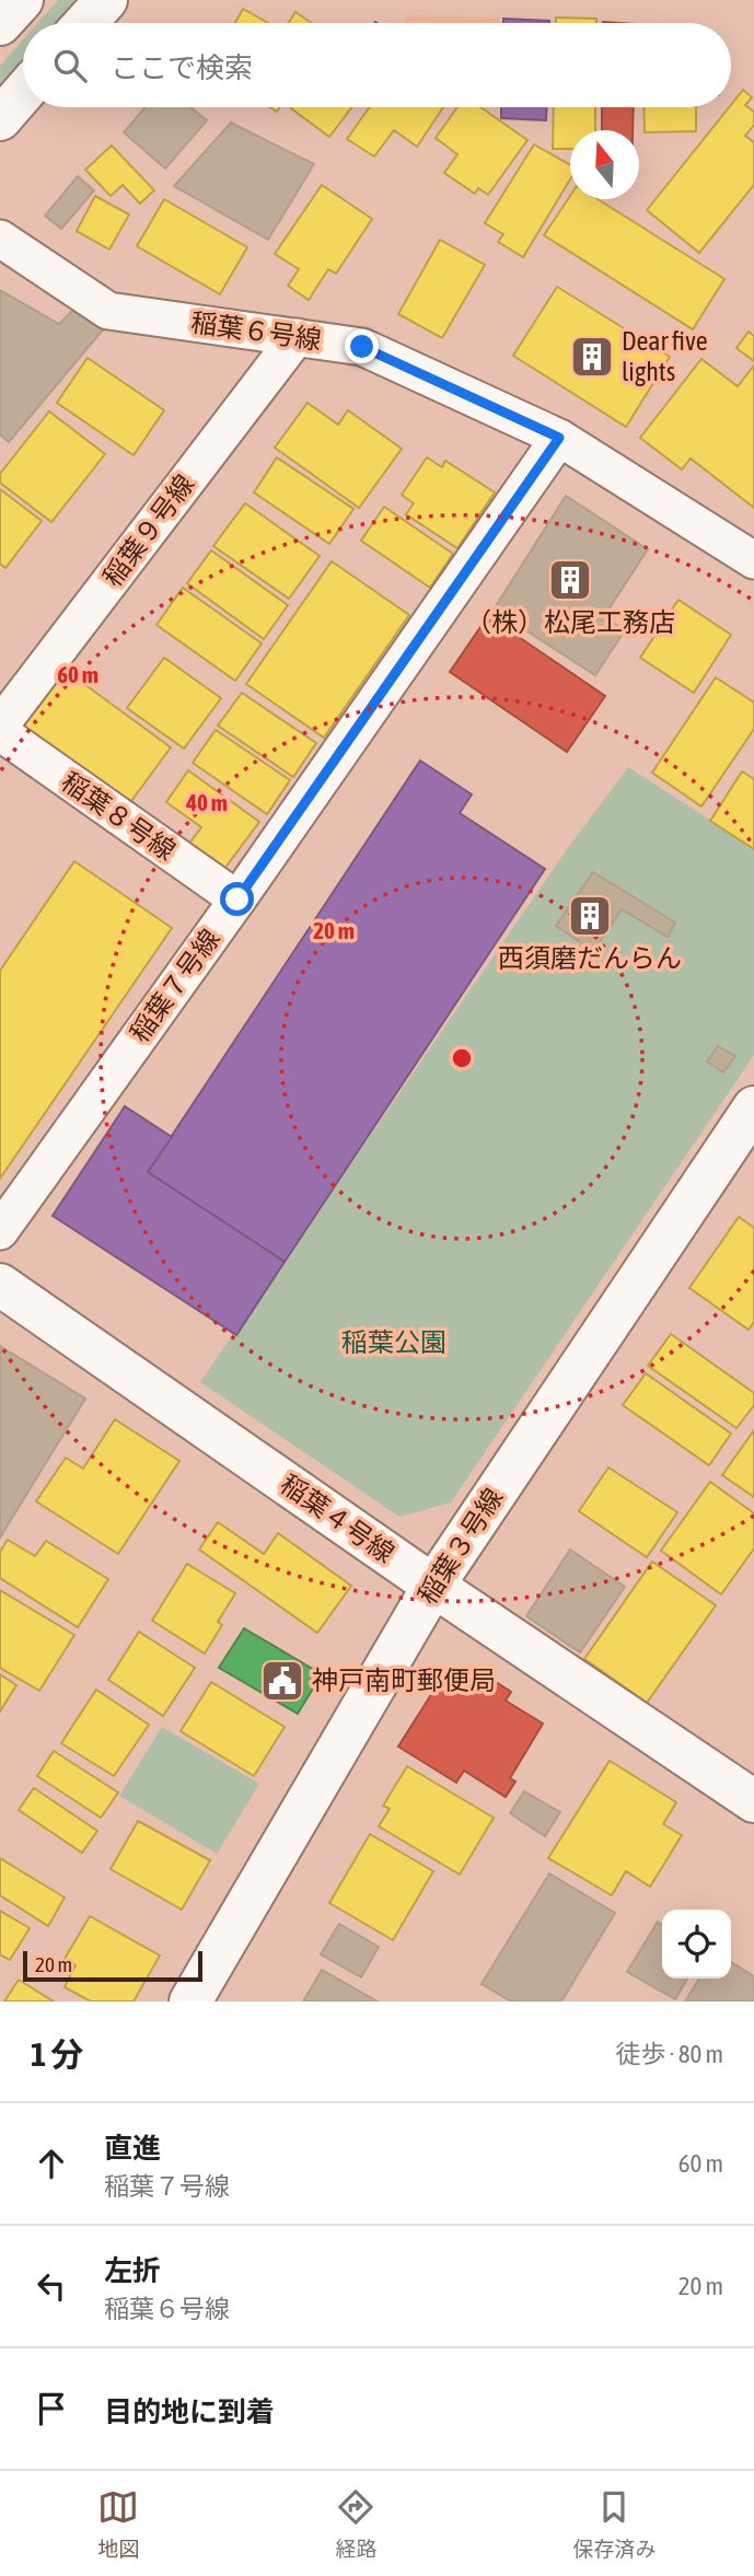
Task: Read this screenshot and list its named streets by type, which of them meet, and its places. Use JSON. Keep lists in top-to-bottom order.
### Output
{
  "streets": {
    "street": ["稲葉４号線", "稲葉３号線"],
    "lane": [
      "稲葉６号線",
      "稲葉９号線",
      "稲葉８号線",
      "稲葉７号線"
    ]
  },
  "crossings": [
    ["稲葉６号線", "稲葉９号線"],
    ["稲葉６号線", "稲葉７号線"],
    ["稲葉８号線", "稲葉７号線"],
    ["稲葉４号線", "稲葉３号線"]
  ],
  "parks": ["稲葉公園"],
  "places": {
    "building": ["Dear five lights", "（株）松尾工務店", "西須磨だんらん"],
    "public building": ["神戸南町郵便局"]
  },
  "scale_bar": "20 m",
  "north": "top",
  "page": {
    "search": "ここで検索",
    "scale": "20 m",
    "heading": ["1 分", "徒歩 · 80 m"],
    "list": [
      ["直進", "稲葉７号線", "60 m"],
      ["左折", "稲葉６号線", "20 m"],
      "目的地に到着"
    ],
    "nav": ["地図", "経路", "保存済み"]
  },
  "rings": ["60 m", "40 m", "20 m"]
}
